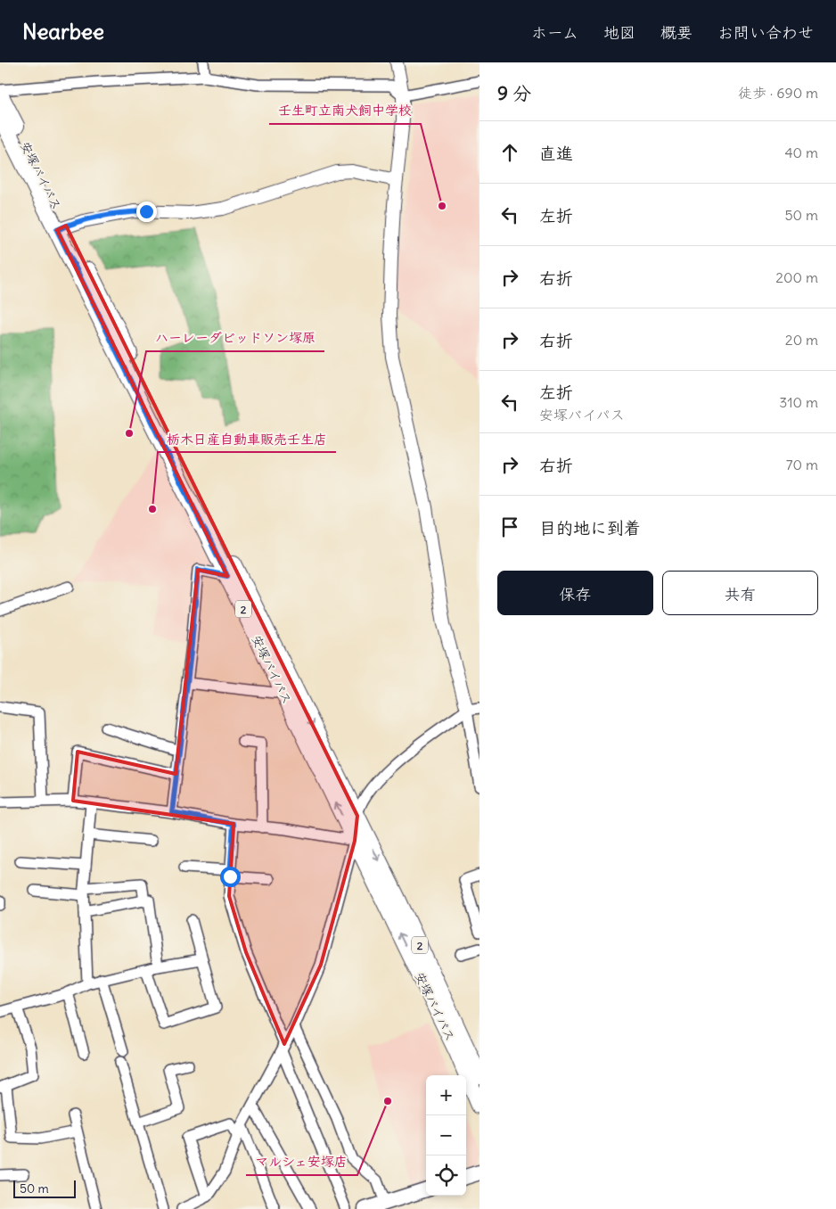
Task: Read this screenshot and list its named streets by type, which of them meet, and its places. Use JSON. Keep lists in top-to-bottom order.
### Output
{
  "streets": {
    "main road": ["安塚バイパス", "2"]
  },
  "places": [
    "壬生町立南犬飼中学校",
    "ハーレーダビッドソン塚原",
    "栃木日産自動車販売壬生店",
    "マルシェ安塚店"
  ],
  "scale_bar": "50 m",
  "page": {
    "header": "Nearbee",
    "nav": [
      "ホーム",
      "地図",
      "概要",
      "お問い合わせ"
    ],
    "heading": ["9 分", "徒歩 · 690 m"],
    "list": [
      ["直進", "40 m"],
      ["左折", "50 m"],
      ["右折", "200 m"],
      ["右折", "20 m"],
      ["左折", "安塚バイパス", "310 m"],
      ["右折", "70 m"],
      "目的地に到着"
    ],
    "buttons": ["保存", "共有"],
    "map_buttons": ["+", "−"],
    "scale": "50 m"
  }
}
